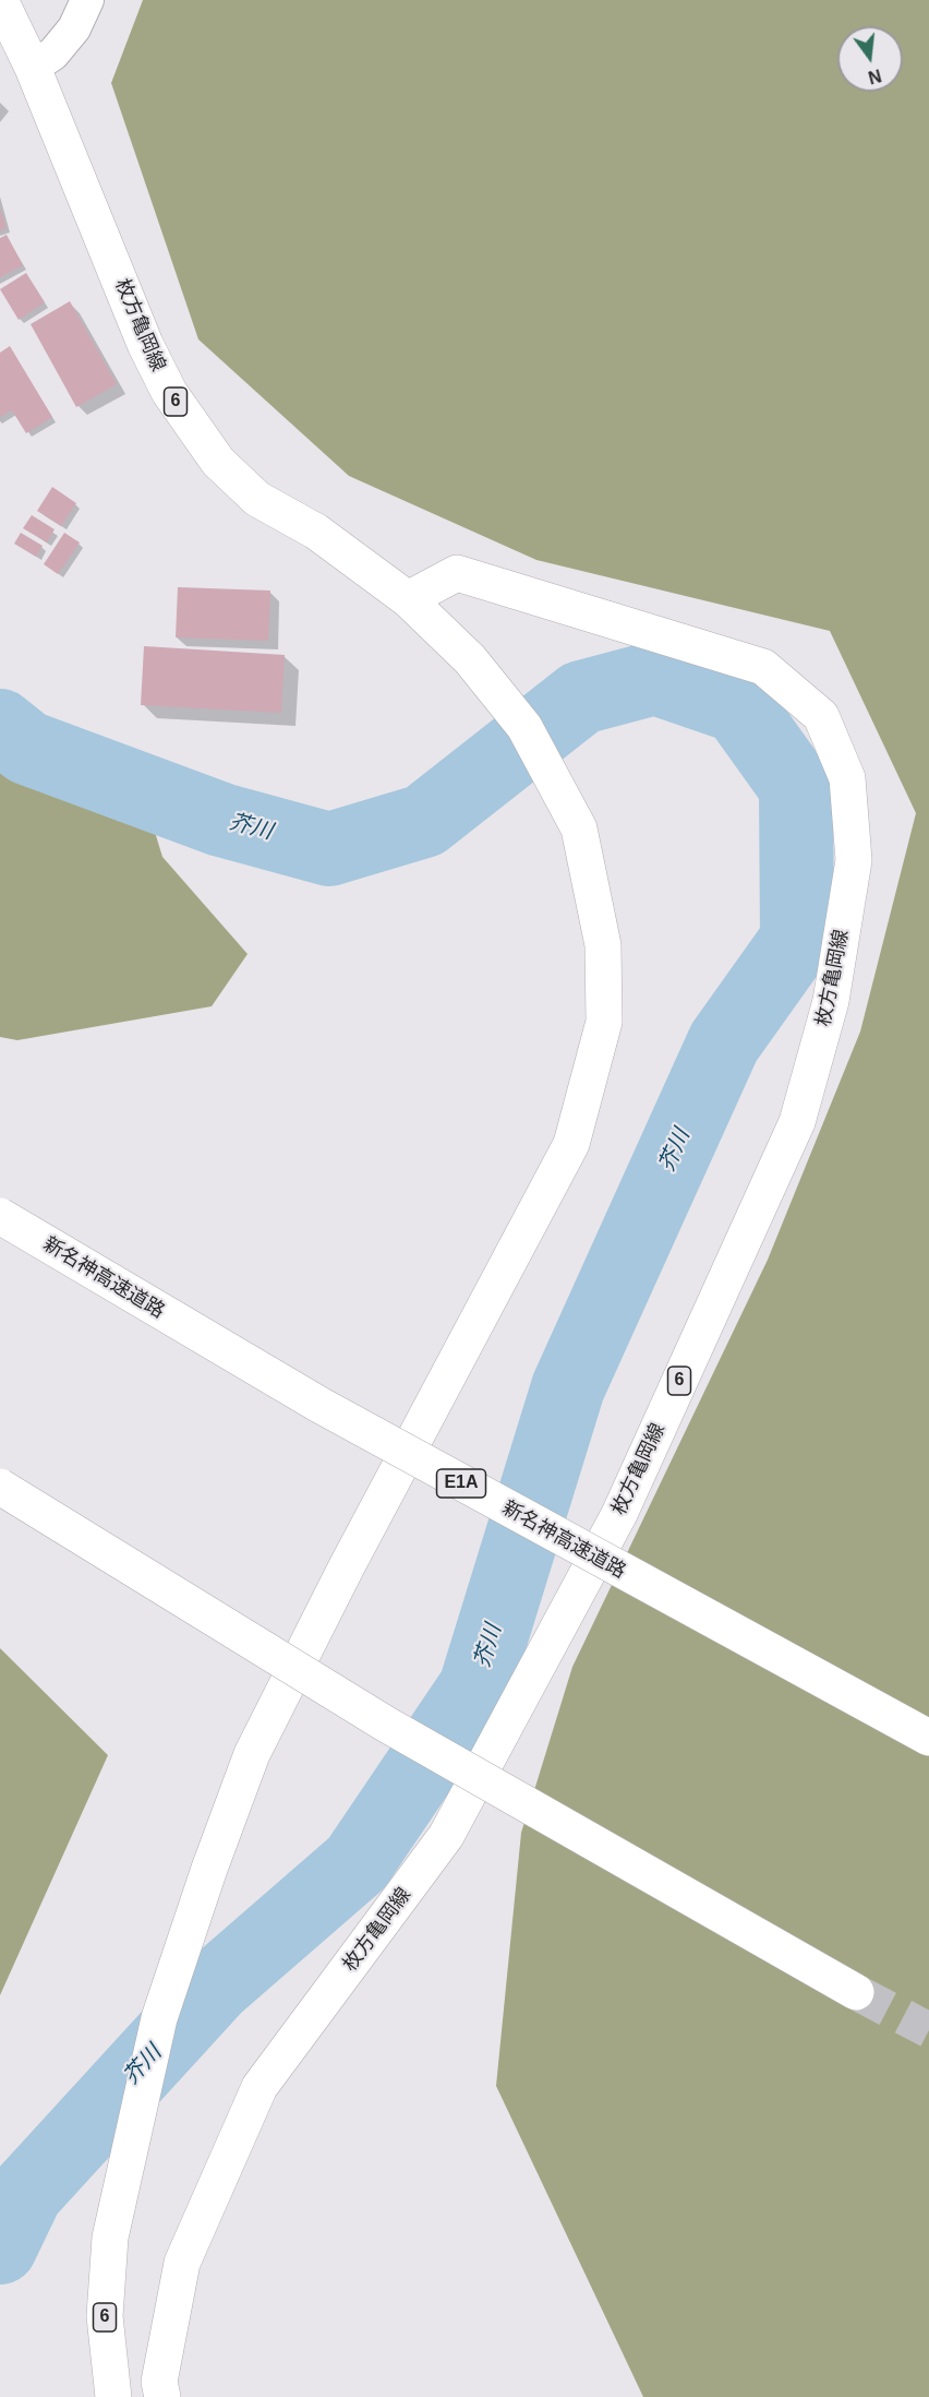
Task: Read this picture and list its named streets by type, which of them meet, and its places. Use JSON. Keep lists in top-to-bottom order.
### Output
{
  "streets": {
    "main road": [
      "枚方亀岡線",
      "6",
      "新名神高速道路",
      "E1A"
    ]
  },
  "water": ["芥川"],
  "north": "bottom"
}
